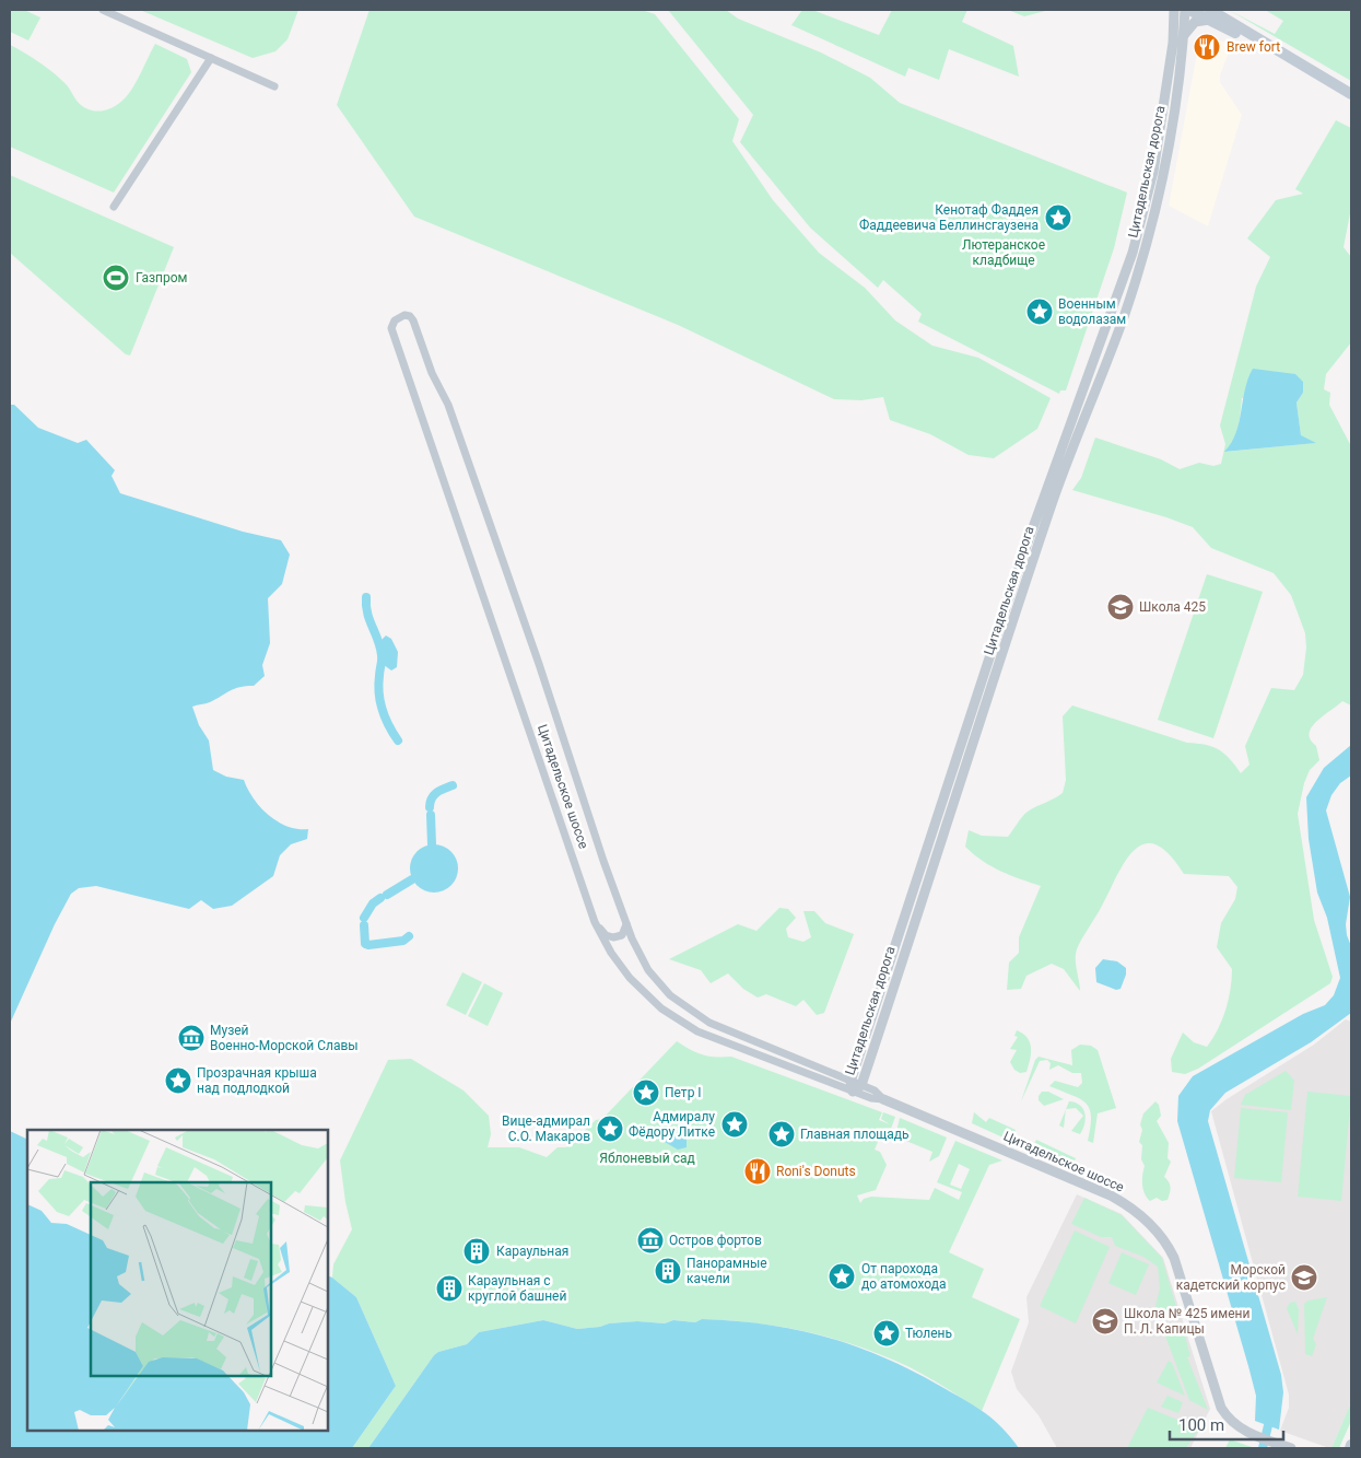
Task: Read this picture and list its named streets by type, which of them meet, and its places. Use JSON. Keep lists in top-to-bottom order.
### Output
{
  "streets": {
    "street": ["Цитадельская дорога", "Цитадельское шоссе"]
  },
  "crossings": [
    ["Цитадельская дорога", "Цитадельское шоссе"]
  ],
  "parks": ["Лютеранское кладбище", "Яблоневый сад"],
  "places": {
    "restaurant": ["Brew fort", "Roni's Donuts"],
    "place": [
      "Кенотаф Фаддея Фаддеевича Беллинсгаузена",
      "Военным водолазам",
      "Прозрачная крыша над подлодкой",
      "Петр I",
      "Адмиралу Фёдору Литке",
      "Вице-адмирал С.О. Макаров",
      "Главная площадь",
      "От парохода до атомохода",
      "Тюлень"
    ],
    "sports": ["Газпром"],
    "school or university": ["Школа 425", "Морской кадетский корпус", "Школа № 425 имени П. Л. Капицы"],
    "museum": ["Музей Военно-Морской Славы", "Остров фортов"],
    "building": ["Караульная", "Панорамные качели", "Караульная с круглой башней"]
  },
  "scale_bar": "100 m"
}
